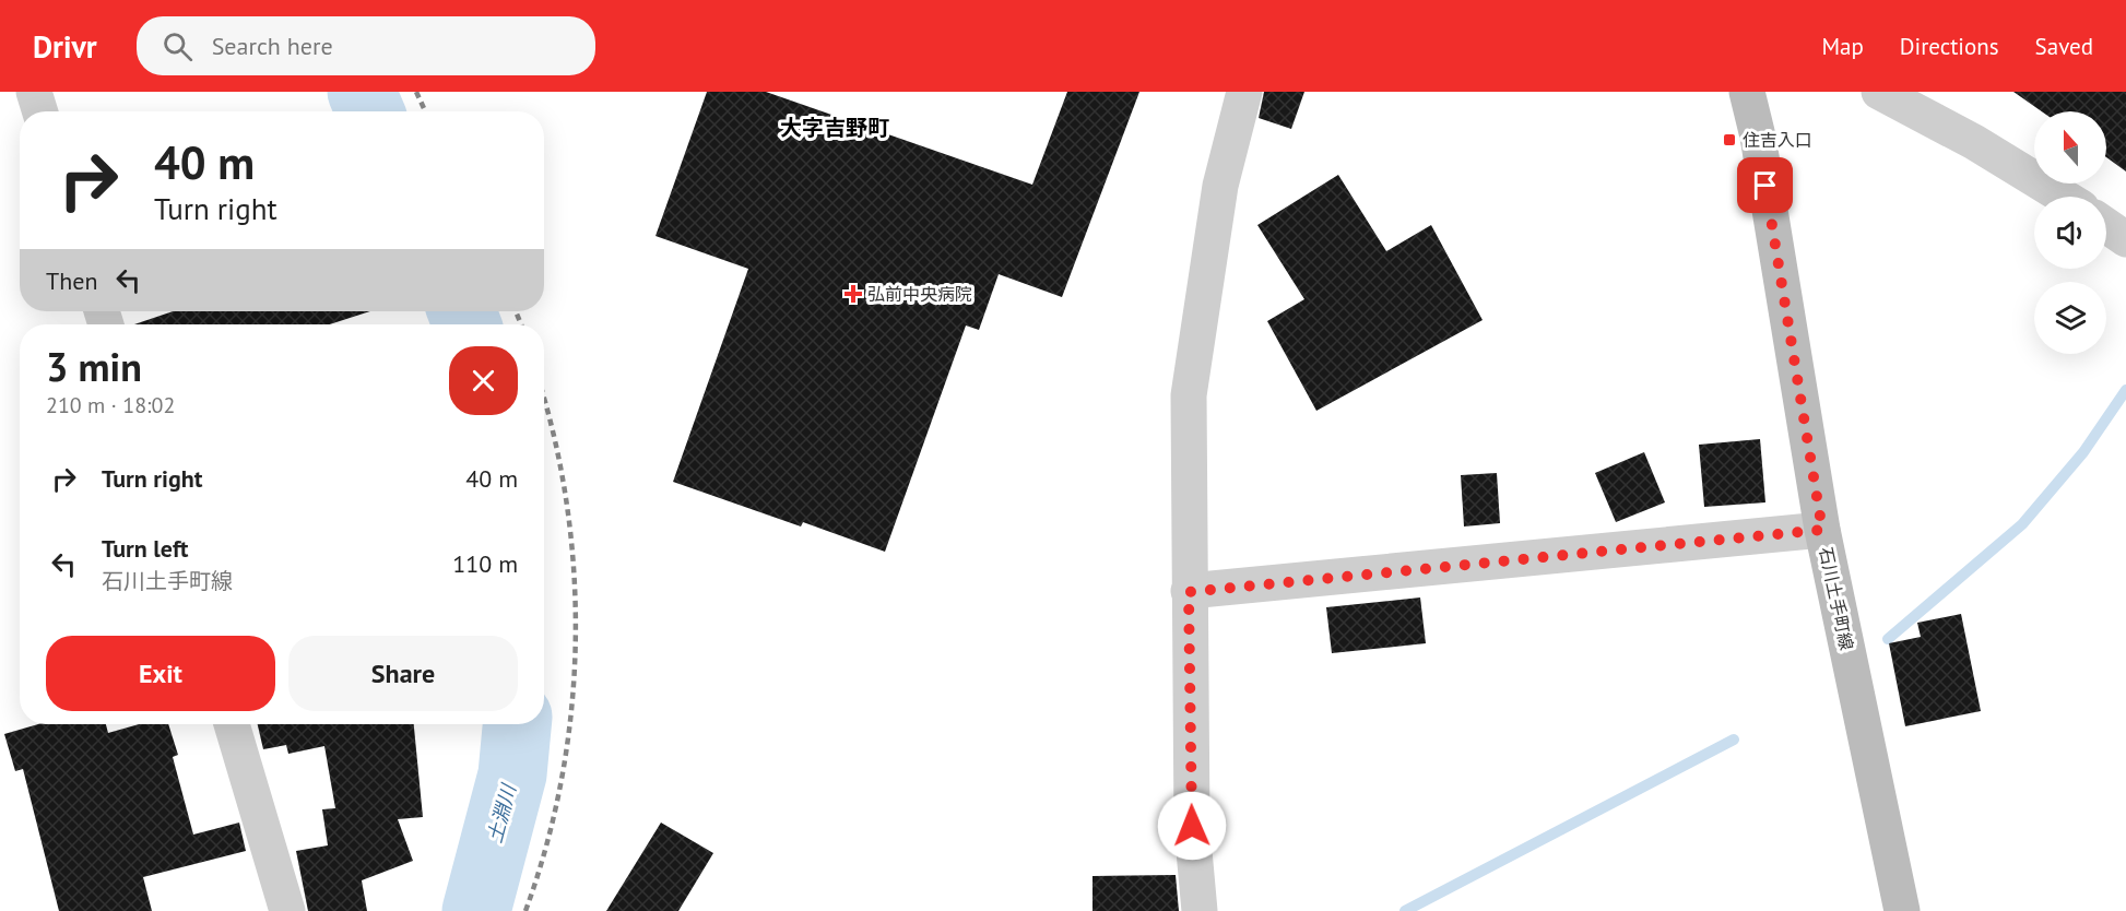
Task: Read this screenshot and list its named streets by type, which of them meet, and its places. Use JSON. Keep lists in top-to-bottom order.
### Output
{
  "streets": {
    "main road": ["石川土手町線"]
  },
  "districts": ["大字吉野町"],
  "water": ["土淵川"],
  "places": {
    "transit": ["住吉入口"],
    "health": ["弘前中央病院"]
  },
  "north": "top",
  "page": {
    "header": "Drivr",
    "search": "Search here",
    "nav": ["Map", "Directions", "Saved"],
    "turn": ["40 m", "Turn right"],
    "then": "Then",
    "heading": ["3 min", "210 m · 18:02"],
    "list": [
      {
        "name": "Turn right",
        "value": "40 m"
      },
      {
        "name": "Turn left",
        "note": "石川土手町線",
        "value": "110 m"
      }
    ],
    "buttons": ["Exit", "Share"]
  }
}
